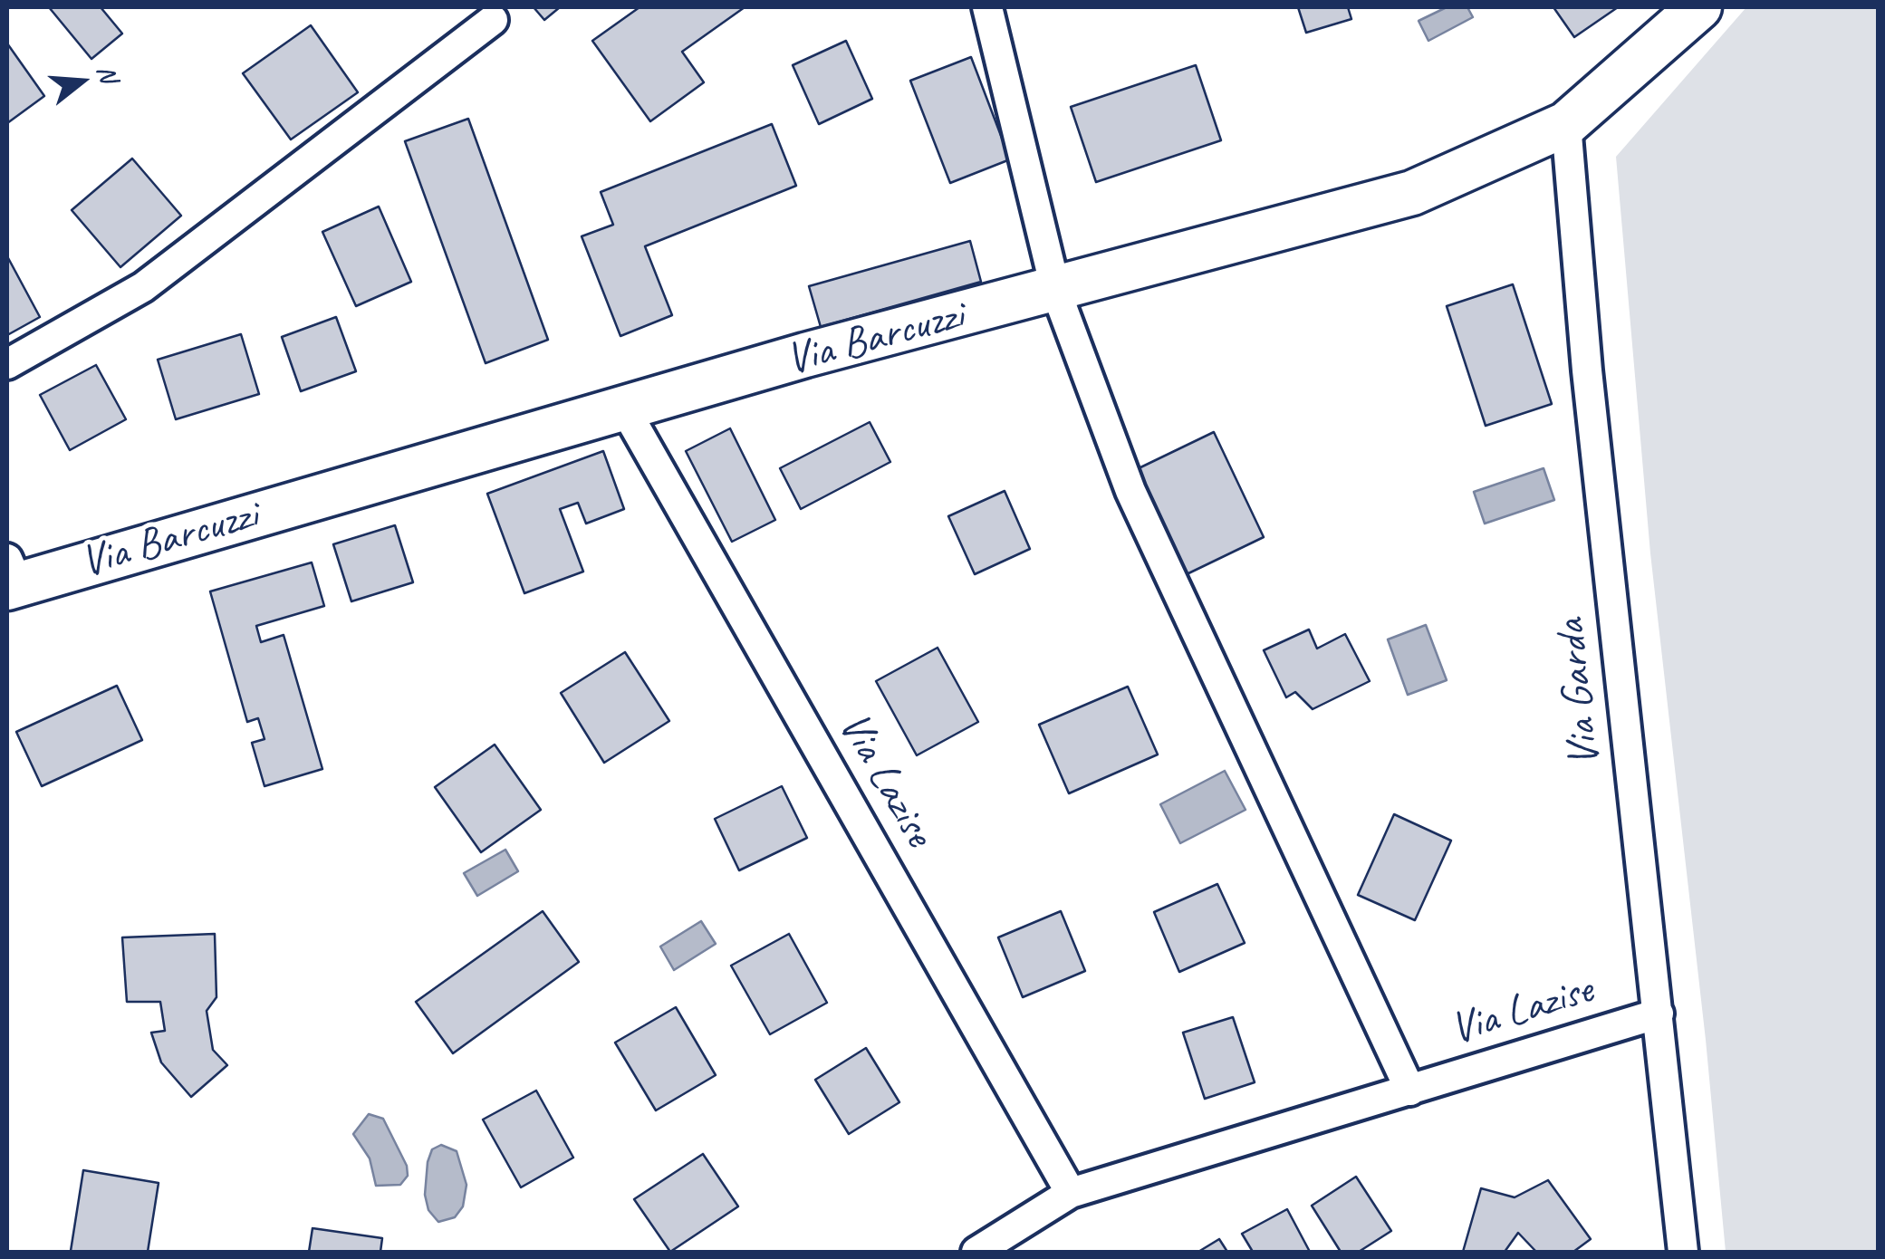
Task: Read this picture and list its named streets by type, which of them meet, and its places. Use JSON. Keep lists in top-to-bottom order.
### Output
{
  "streets": {
    "street": ["Via Barcuzzi", "Via Garda", "Via Lazise"]
  },
  "crossings": [
    ["Via Barcuzzi", "Via Garda"],
    ["Via Barcuzzi", "Via Lazise"],
    ["Via Garda", "Via Lazise"]
  ],
  "north": "right"
}
